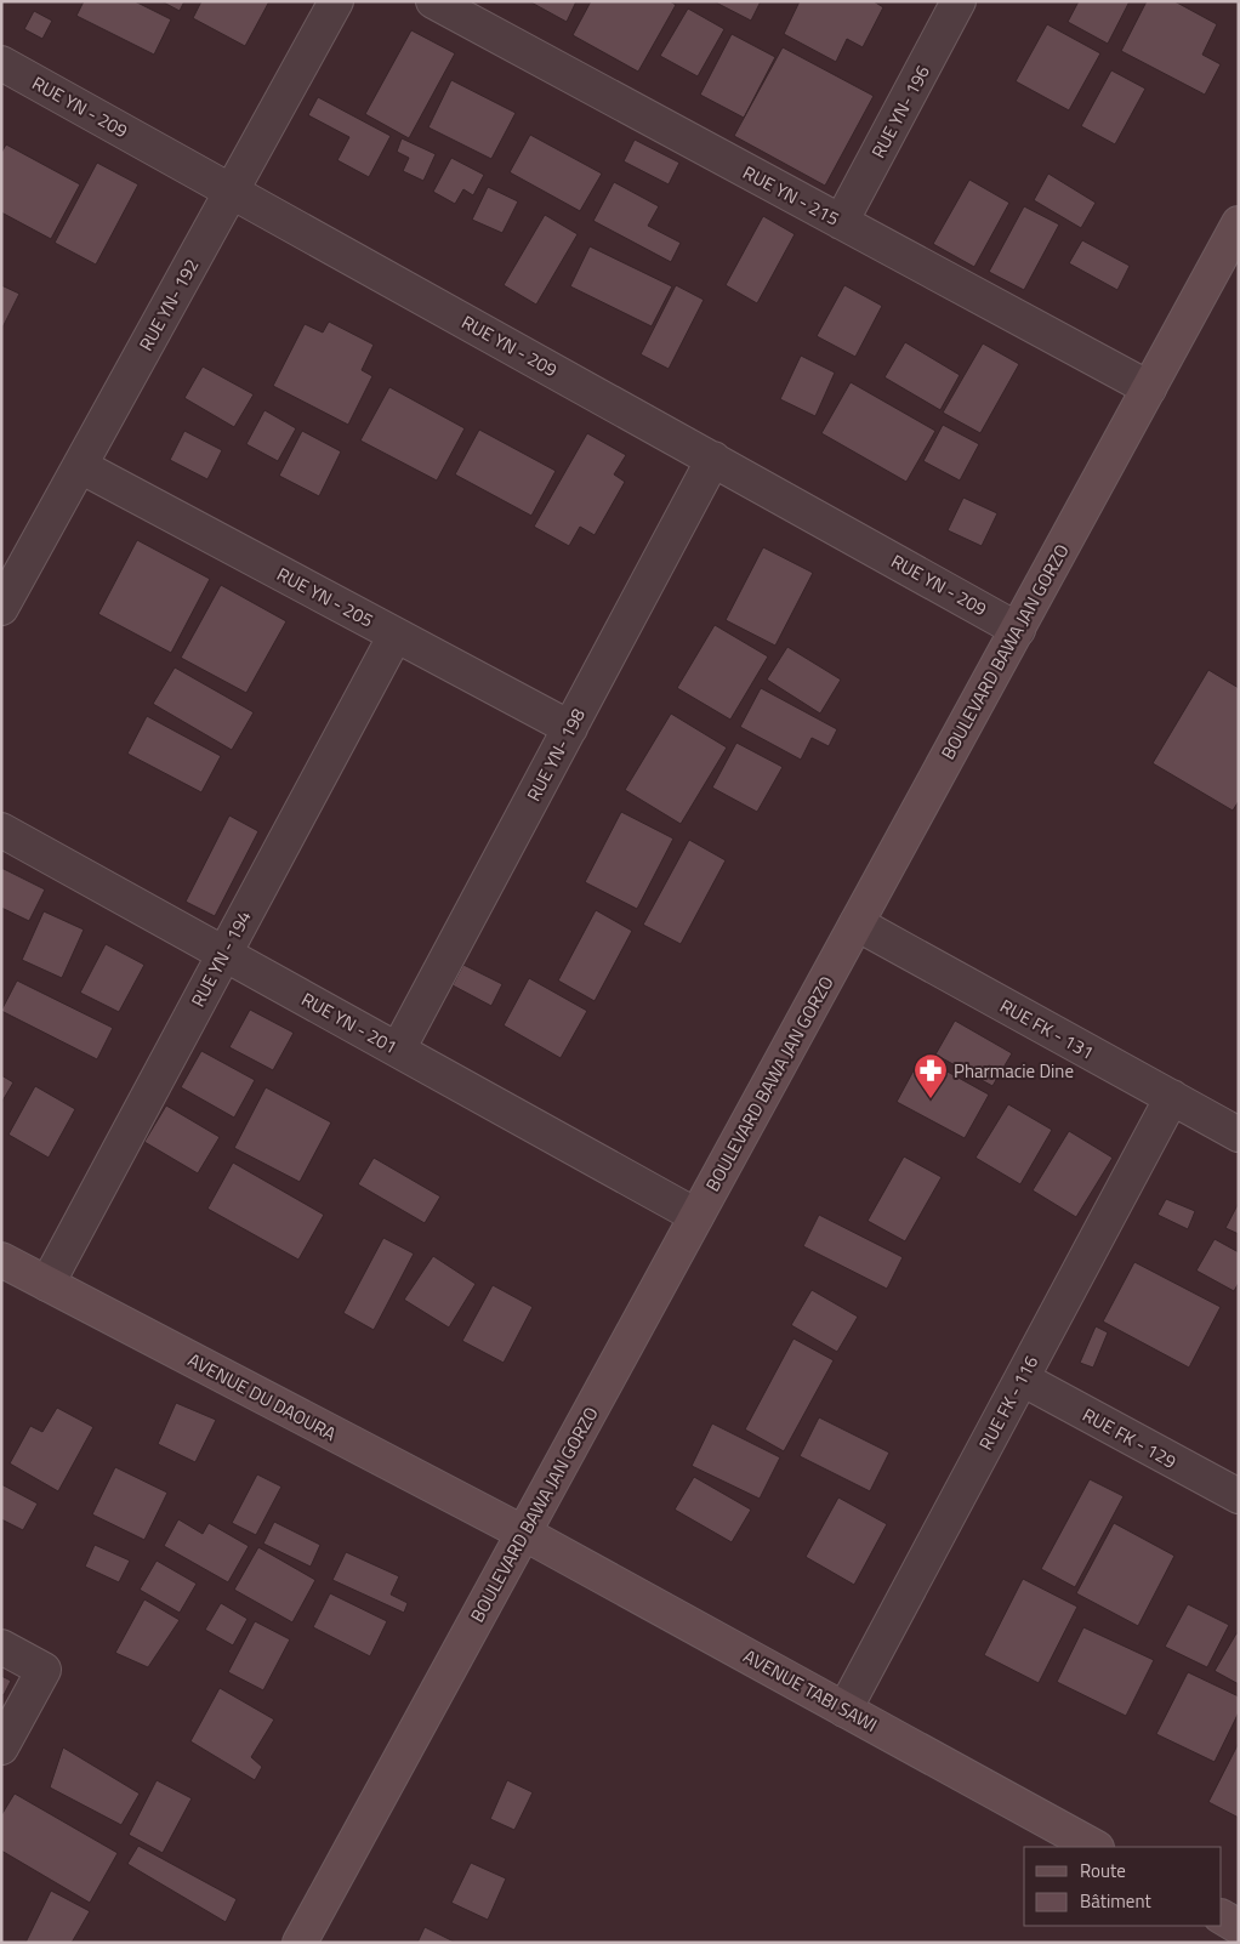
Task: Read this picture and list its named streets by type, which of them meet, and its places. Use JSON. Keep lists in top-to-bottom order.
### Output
{
  "streets": {
    "main road": ["BOULEVARD BAWA JAN GORZO", "AVENUE DU DAOURA", "AVENUE TABI SAWI"],
    "street": [
      "RUE YN - 209",
      "RUE YN- 196",
      "RUE YN - 215",
      "RUE YN- 192",
      "RUE YN - 205",
      "RUE YN- 198",
      "RUE YN - 194",
      "RUE YN - 201",
      "RUE FK - 131",
      "RUE FK - 116",
      "RUE FK - 129"
    ]
  },
  "crossings": [
    ["RUE YN - 209", "RUE YN- 192"],
    ["RUE YN - 209", "BOULEVARD BAWA JAN GORZO"],
    ["RUE YN - 209", "RUE YN- 198"],
    ["RUE YN- 196", "RUE YN - 215"],
    ["RUE YN - 215", "BOULEVARD BAWA JAN GORZO"],
    ["RUE YN- 192", "RUE YN - 205"],
    ["RUE YN - 205", "RUE YN- 198"],
    ["RUE YN - 205", "RUE YN - 194"],
    ["BOULEVARD BAWA JAN GORZO", "RUE YN - 201"],
    ["BOULEVARD BAWA JAN GORZO", "RUE FK - 131"],
    ["BOULEVARD BAWA JAN GORZO", "AVENUE DU DAOURA"],
    ["BOULEVARD BAWA JAN GORZO", "AVENUE TABI SAWI"],
    ["RUE YN- 198", "RUE YN - 201"],
    ["RUE YN - 194", "RUE YN - 201"],
    ["RUE YN - 194", "AVENUE DU DAOURA"],
    ["RUE FK - 131", "RUE FK - 116"],
    ["AVENUE DU DAOURA", "AVENUE TABI SAWI"],
    ["RUE FK - 116", "RUE FK - 129"],
    ["RUE FK - 116", "AVENUE TABI SAWI"]
  ],
  "places": {
    "pharmacy": ["Pharmacie Dine"]
  },
  "legend": ["Route", "Bâtiment"]
}
